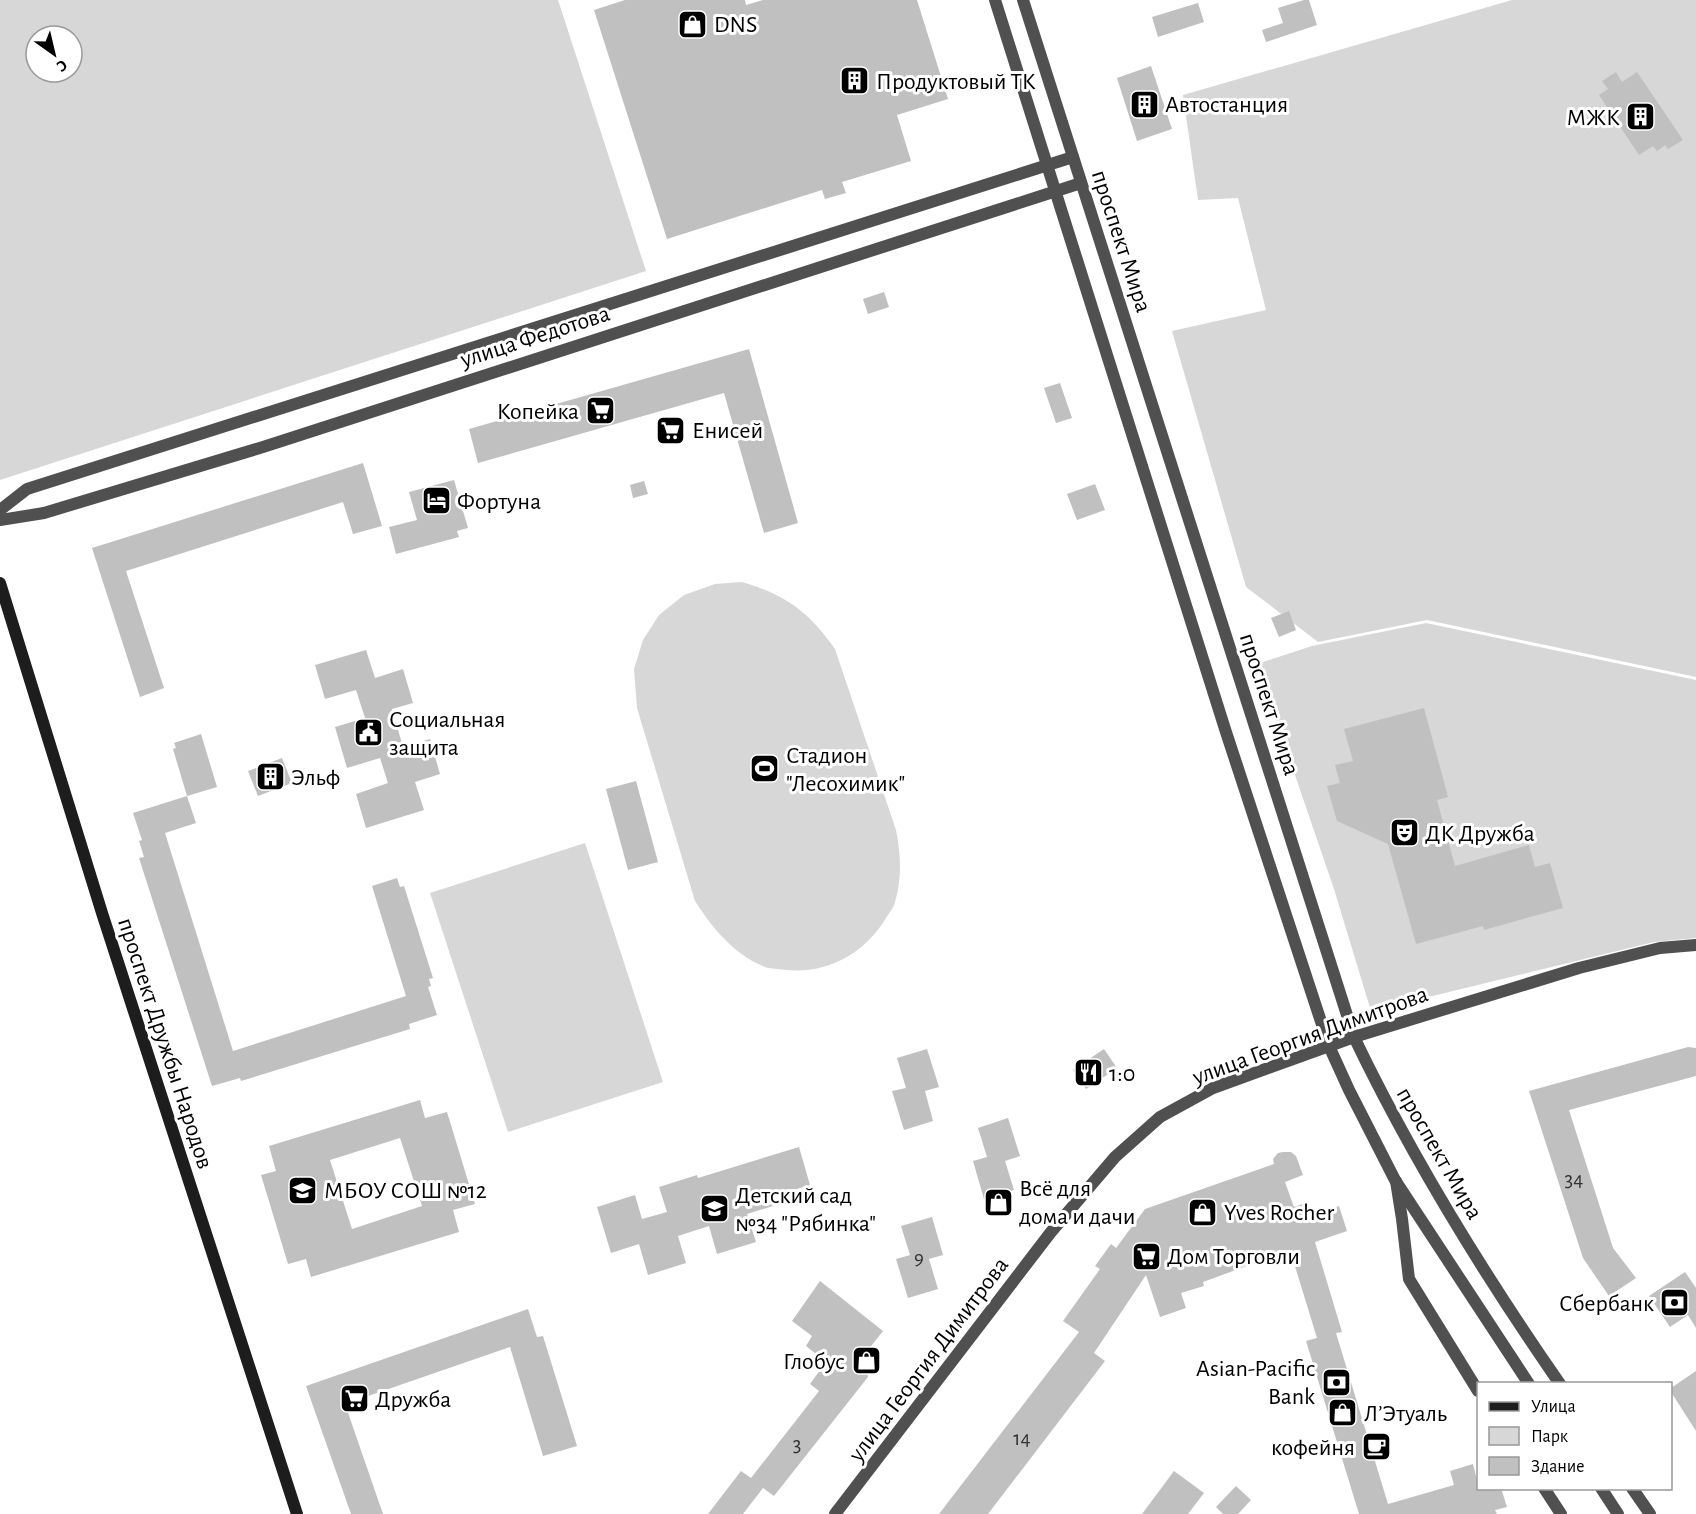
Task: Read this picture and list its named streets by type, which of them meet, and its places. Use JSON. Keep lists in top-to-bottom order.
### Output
{
  "streets": {
    "main road": ["проспект Дружбы Народов"],
    "street": ["проспект Мира", "улица Федотова", "улица Георгия Димитрова"]
  },
  "crossings": [
    ["проспект Мира", "улица Федотова"],
    ["проспект Мира", "улица Георгия Димитрова"]
  ],
  "places": {
    "shop": [
      "DNS",
      "Всё для дома и дачи",
      "Yves Rocher",
      "Глобус",
      "Л’Этуаль"
    ],
    "building": [
      "Продуктовый ТК",
      "Автостанция",
      "МЖК",
      "Эльф"
    ],
    "supermarket": [
      "Копейка",
      "Енисей",
      "Дом Торговли",
      "Дружба"
    ],
    "hotel": ["Фортуна"],
    "public building": ["Социальная защита"],
    "sports": ["Стадион \"Лесохимик\""],
    "theatre": ["ДК Дружба"],
    "restaurant": ["1:0"],
    "school or university": ["МБОУ СОШ №12", "Детский сад №34 \"Рябинка\""],
    "bank": ["Сбербанк", "Asian-Pacific Bank"],
    "cafe": ["кофейня"]
  },
  "house_numbers": [
    "34",
    "9",
    "14",
    "3"
  ],
  "legend": ["Улица", "Парк", "Здание"],
  "north": "bottom right"
}
